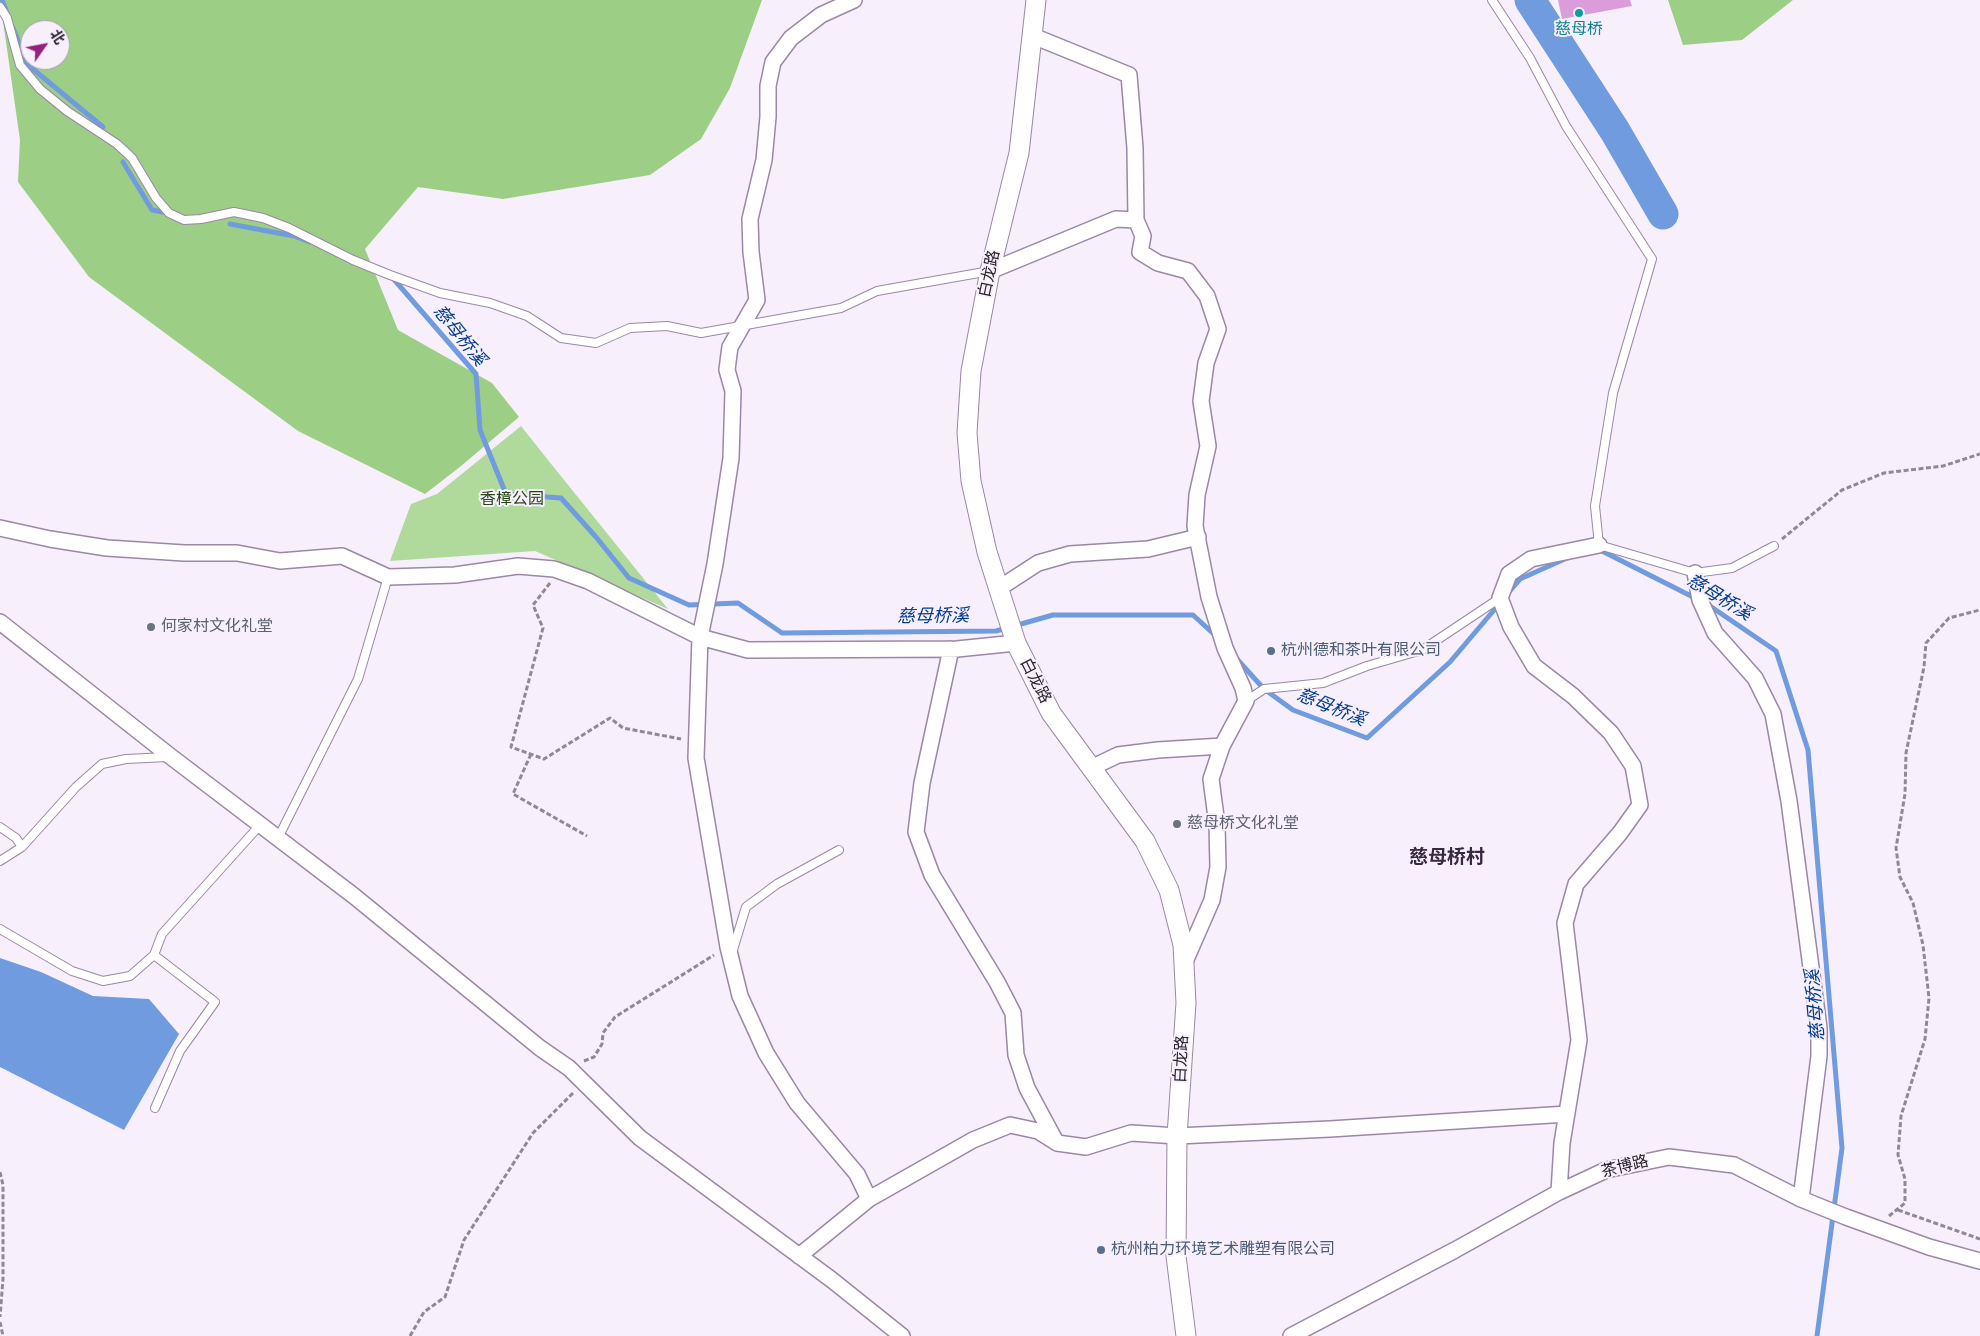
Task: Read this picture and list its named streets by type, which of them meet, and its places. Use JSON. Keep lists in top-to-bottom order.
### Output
{
  "streets": {
    "street": ["白龙路", "茶博路"]
  },
  "districts": ["慈母桥村"],
  "water": ["慈母桥溪"],
  "parks": ["香樟公园"],
  "places": [
    "慈母桥",
    "何家村文化礼堂",
    "杭州德和茶叶有限公司",
    "慈母桥文化礼堂",
    "杭州柏力环境艺术雕塑有限公司"
  ],
  "north": "top right"
}
